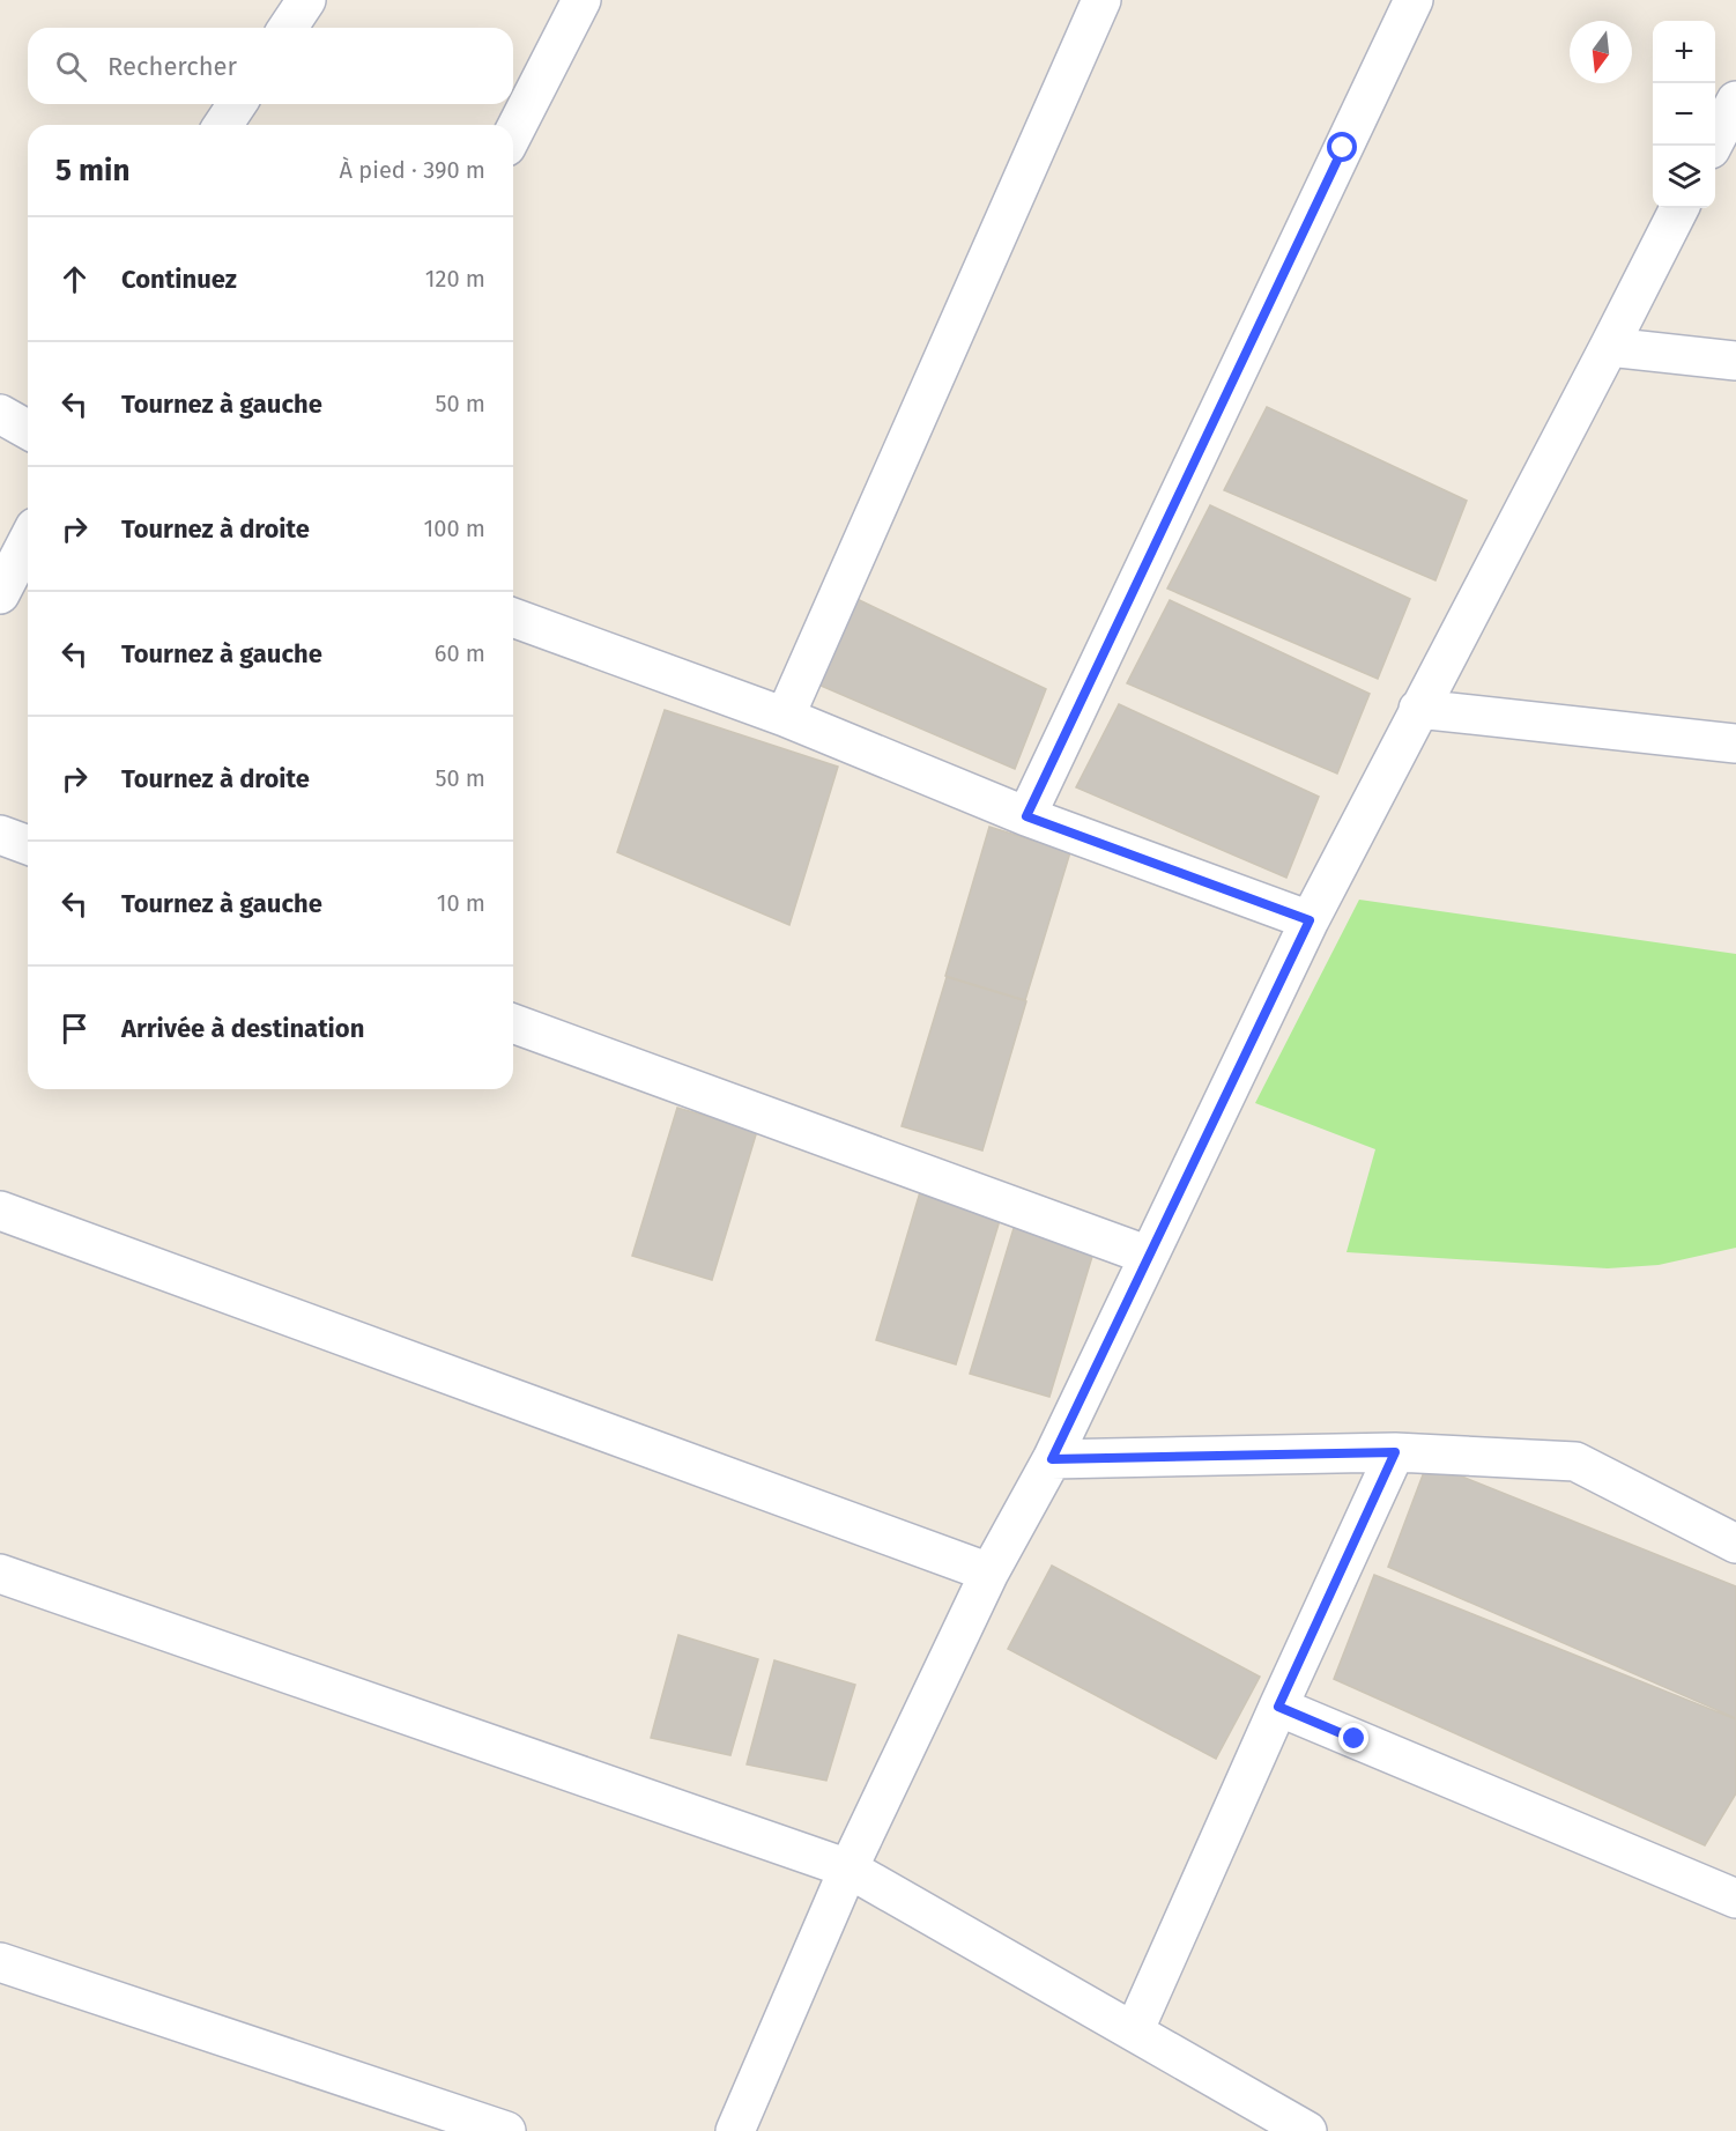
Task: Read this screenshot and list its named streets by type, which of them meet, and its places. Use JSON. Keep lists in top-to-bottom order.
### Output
{
  "north": "bottom",
  "page": {
    "map_buttons": ["+", "−"],
    "search": "Rechercher",
    "heading": ["5 min", "À pied · 390 m"],
    "list": [
      ["Continuez", "120 m"],
      ["Tournez à gauche", "50 m"],
      ["Tournez à droite", "100 m"],
      ["Tournez à gauche", "60 m"],
      ["Tournez à droite", "50 m"],
      ["Tournez à gauche", "10 m"],
      "Arrivée à destination"
    ]
  }
}
